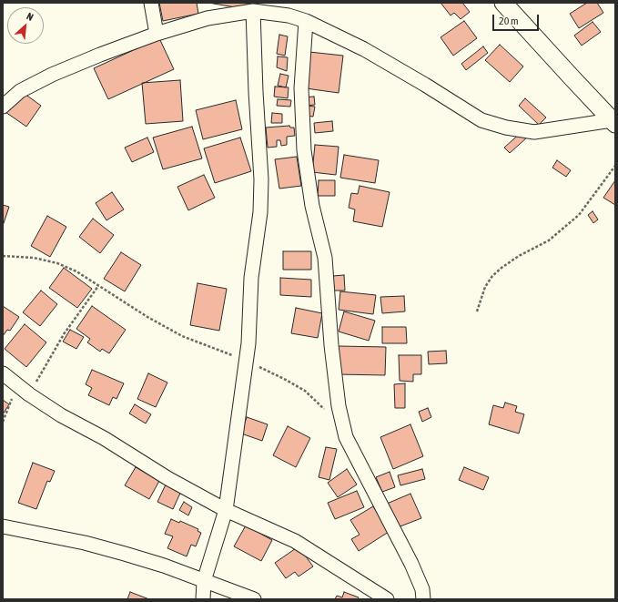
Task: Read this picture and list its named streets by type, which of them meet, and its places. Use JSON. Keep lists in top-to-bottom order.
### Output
{
  "scale_bar": "20 m",
  "north": "top right"
}
